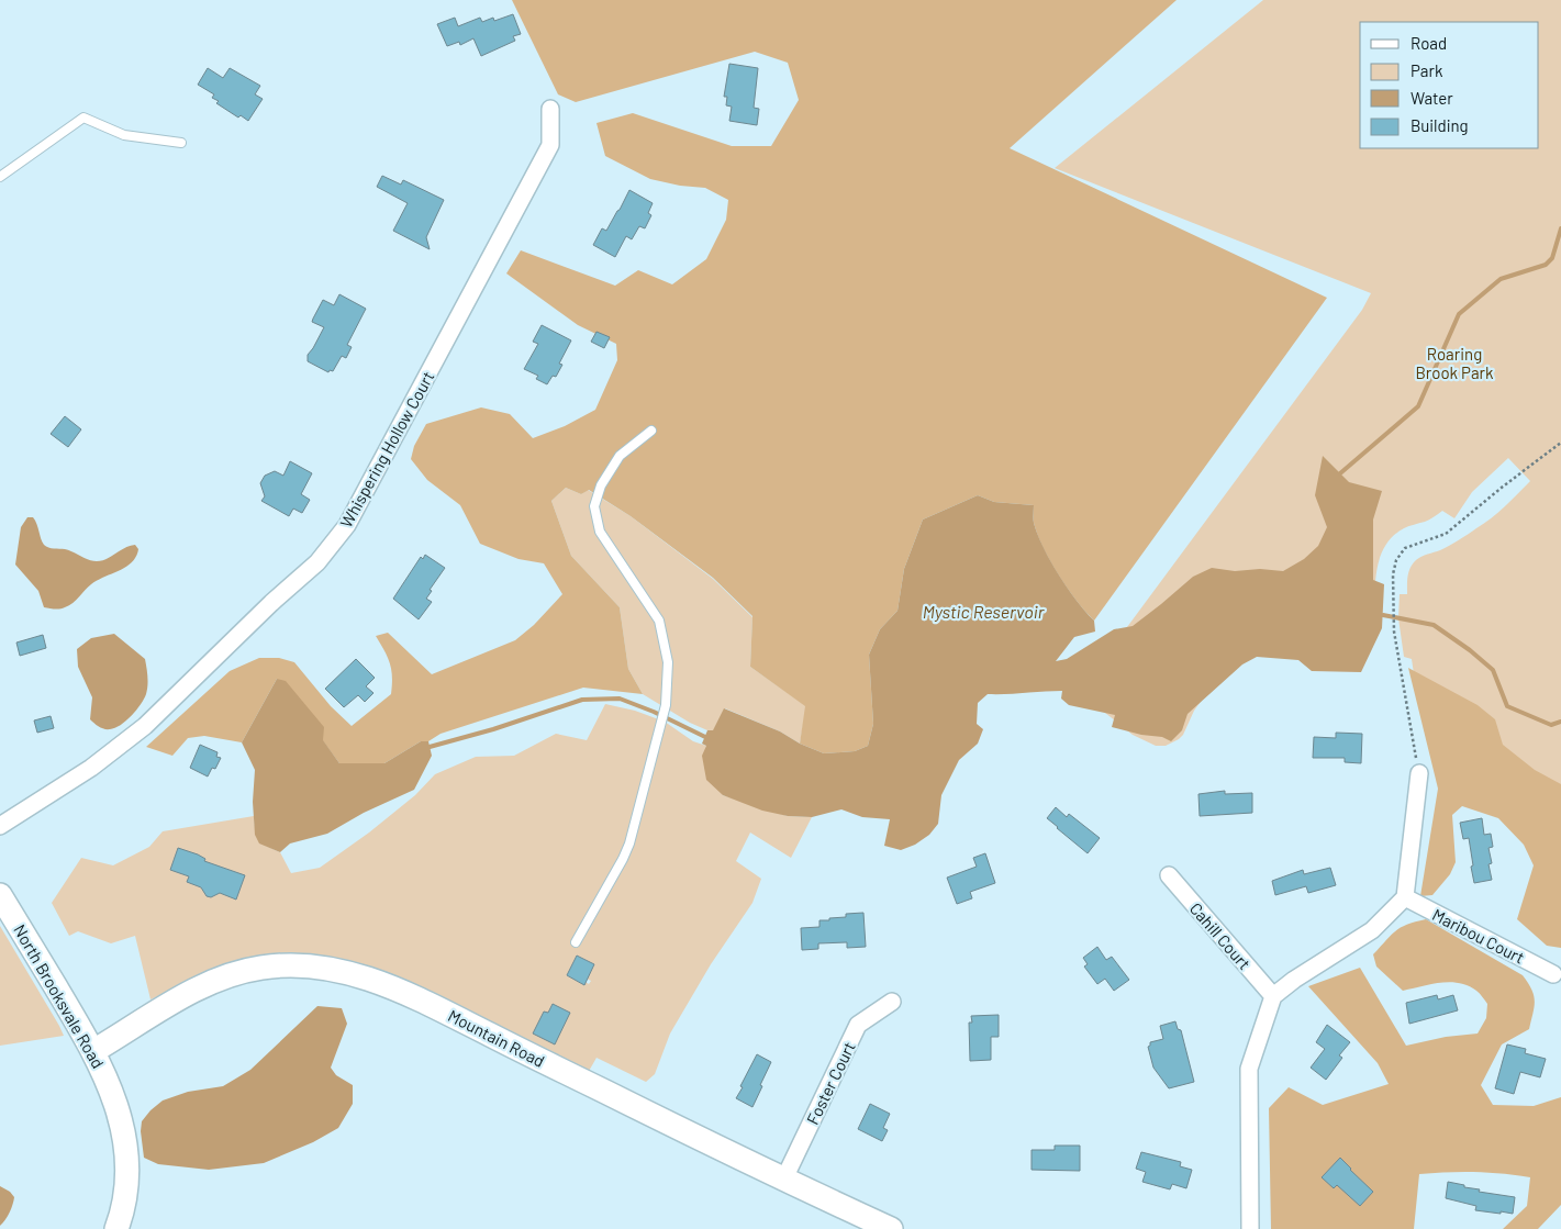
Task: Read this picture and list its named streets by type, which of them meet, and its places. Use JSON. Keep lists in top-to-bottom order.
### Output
{
  "streets": {
    "main road": ["North Brooksvale Road", "Mountain Road"],
    "street": [
      "Whispering Hollow Court",
      "Cahill Court",
      "Maribou Court",
      "Foster Court"
    ]
  },
  "crossings": [
    ["North Brooksvale Road", "Mountain Road"],
    ["Mountain Road", "Foster Court"]
  ],
  "water": ["Mystic Reservoir"],
  "parks": ["Roaring Brook Park"],
  "legend": [
    "Road",
    "Park",
    "Water",
    "Building"
  ]
}
